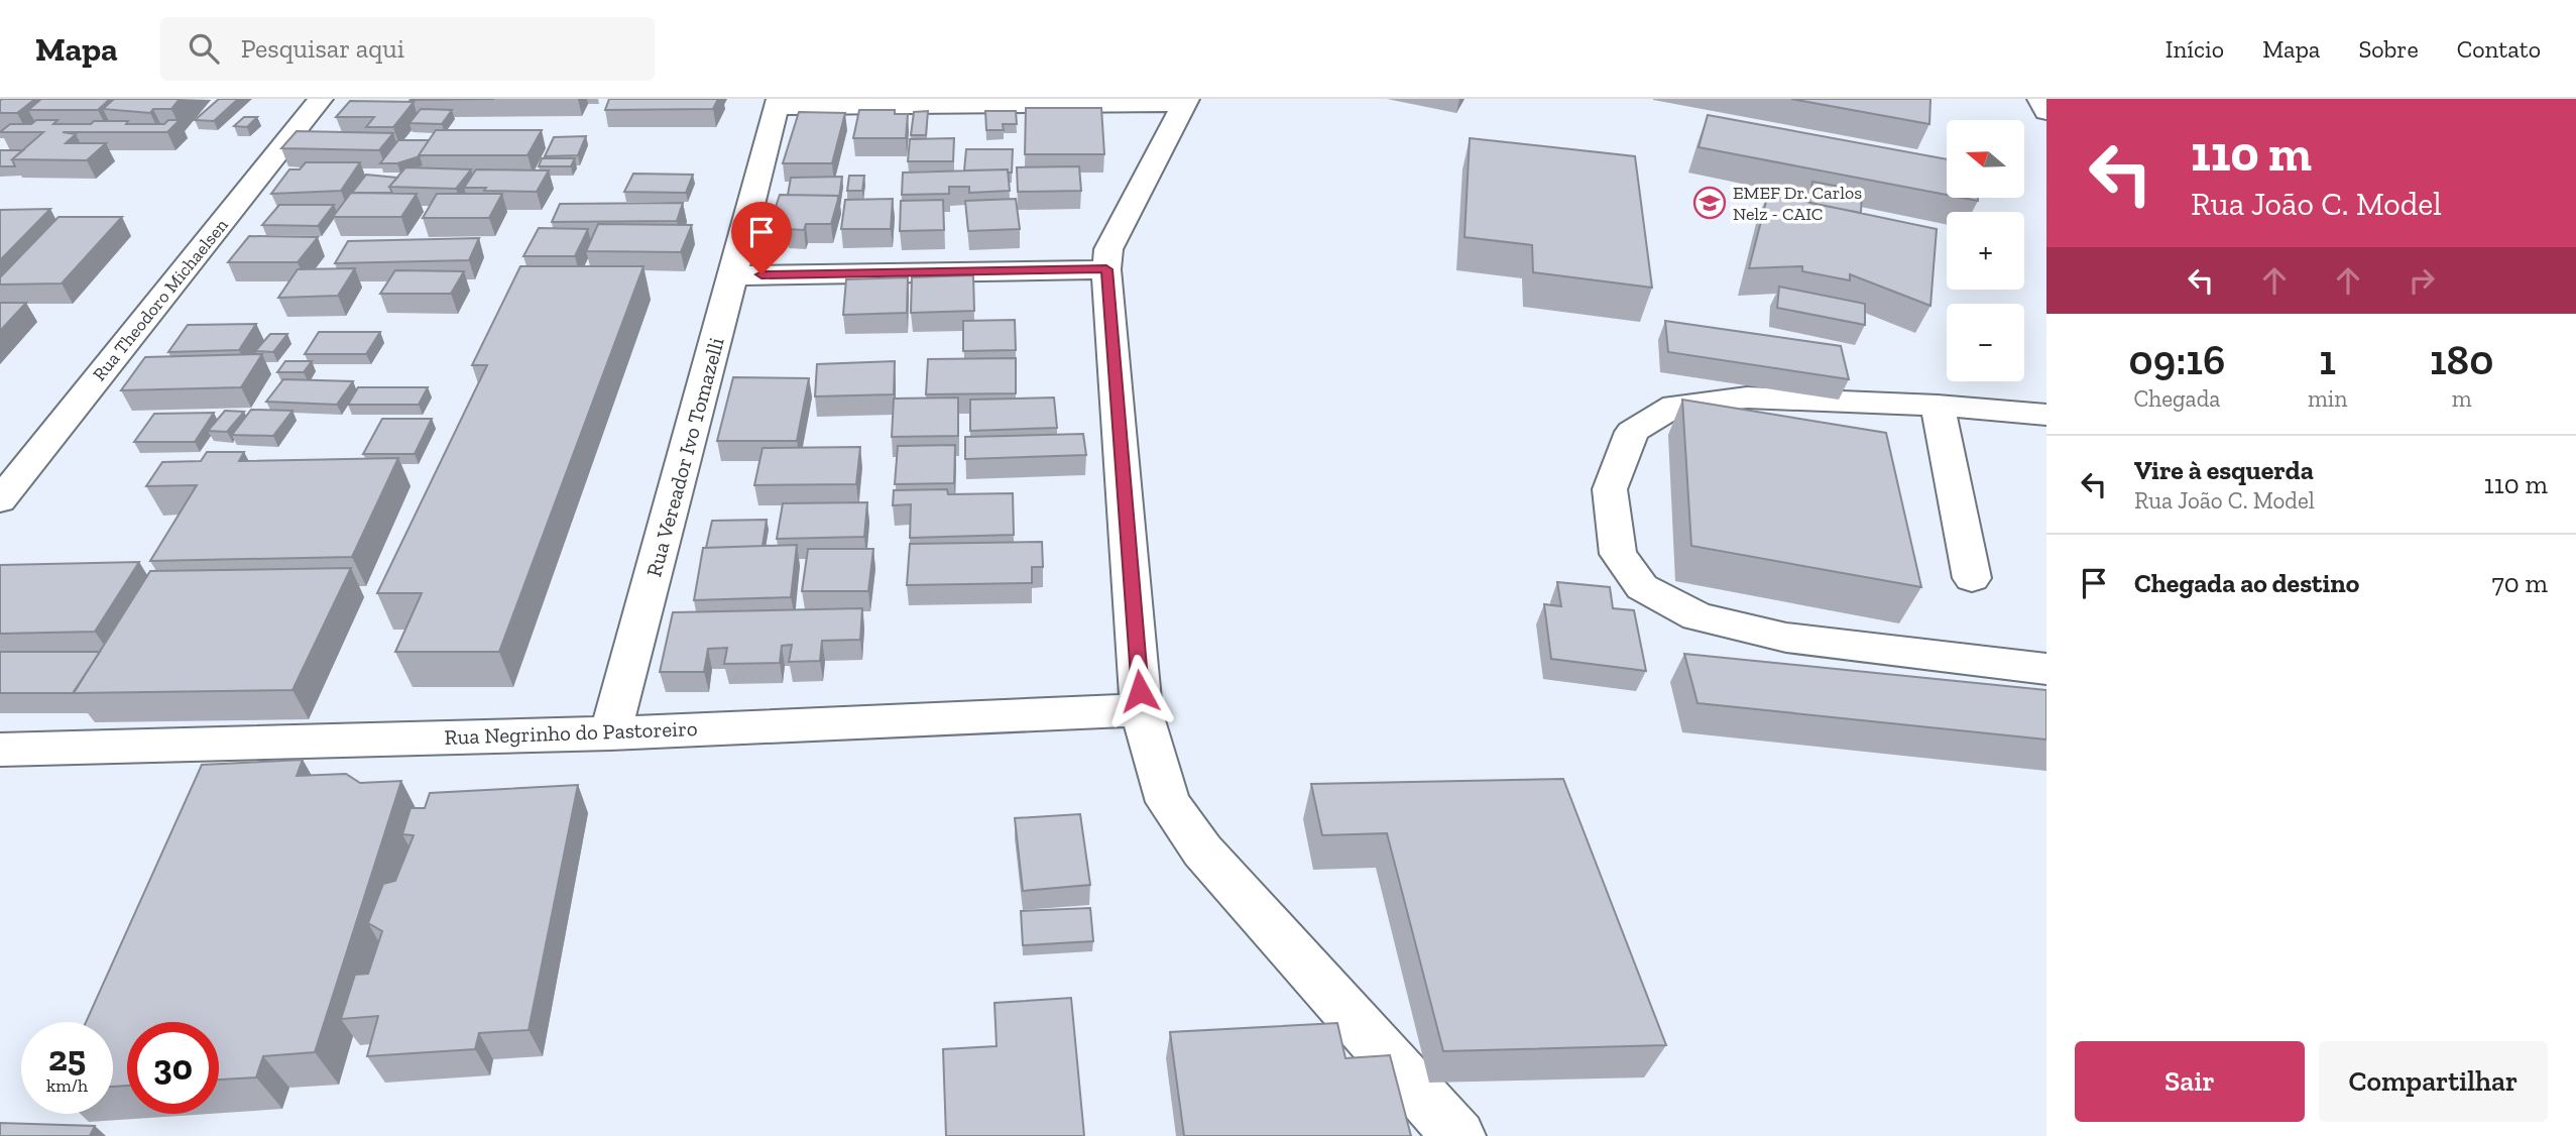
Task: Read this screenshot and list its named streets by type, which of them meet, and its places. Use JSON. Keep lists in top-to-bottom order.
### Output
{
  "streets": {
    "street": ["Rua Theodoro Michaelsen", "Rua Vereador Ivo Tomazelli", "Rua Negrinho do Pastoreiro"]
  },
  "crossings": [
    ["Rua Vereador Ivo Tomazelli", "Rua Negrinho do Pastoreiro"]
  ],
  "places": {
    "school or university": ["EMEF Dr. Carlos Nelz - CAIC"]
  },
  "north": "left",
  "page": {
    "header": "Mapa",
    "search": "Pesquisar aqui",
    "nav": [
      "Início",
      "Mapa",
      "Sobre",
      "Contato"
    ],
    "turn": ["110 m", "Rua João C. Model"],
    "map_buttons": ["+", "−"],
    "eta": [
      "09:16",
      "Chegada",
      "1",
      "min",
      "180",
      "m"
    ],
    "list": [
      {
        "name": "Vire à esquerda",
        "note": "Rua João C. Model",
        "value": "110 m"
      },
      {
        "name": "Chegada ao destino",
        "value": "70 m"
      }
    ],
    "speed": "25 km/h",
    "limit": "30",
    "buttons": ["Sair", "Compartilhar"]
  }
}
